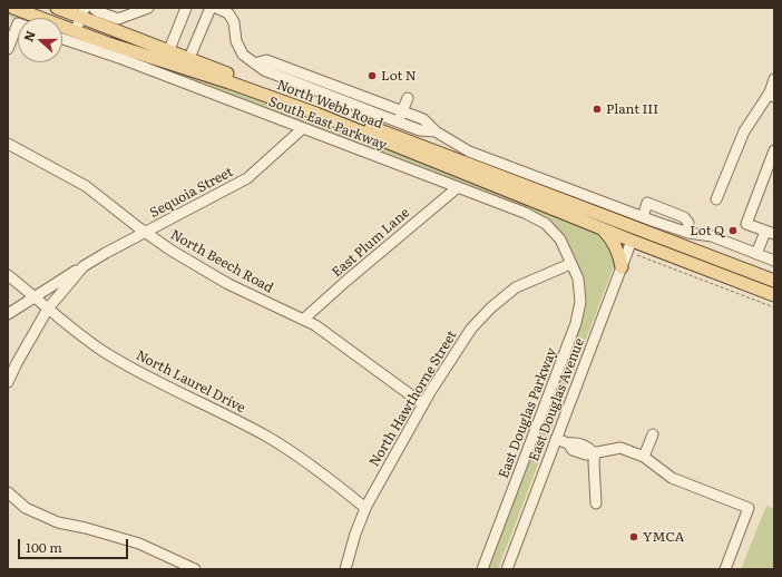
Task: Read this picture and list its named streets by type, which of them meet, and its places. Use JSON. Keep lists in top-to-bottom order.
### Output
{
  "streets": {
    "main road": ["North Webb Road"],
    "street": [
      "South East Parkway",
      "Sequoia Street",
      "East Plum Lane",
      "North Beech Road",
      "North Laurel Drive",
      "North Hawthorne Street",
      "East Douglas Avenue",
      "East Douglas Parkway"
    ]
  },
  "crossings": [
    ["North Webb Road", "East Douglas Avenue"],
    ["South East Parkway", "Sequoia Street"],
    ["South East Parkway", "East Plum Lane"],
    ["South East Parkway", "North Hawthorne Street"],
    ["South East Parkway", "East Douglas Parkway"],
    ["Sequoia Street", "North Beech Road"],
    ["Sequoia Street", "North Laurel Drive"],
    ["East Plum Lane", "North Beech Road"],
    ["North Beech Road", "North Hawthorne Street"],
    ["North Laurel Drive", "North Hawthorne Street"],
    ["North Hawthorne Street", "East Douglas Parkway"]
  ],
  "places": [
    "Lot N",
    "Plant III",
    "Lot Q",
    "YMCA"
  ],
  "scale_bar": "100 m",
  "north": "left"
}
